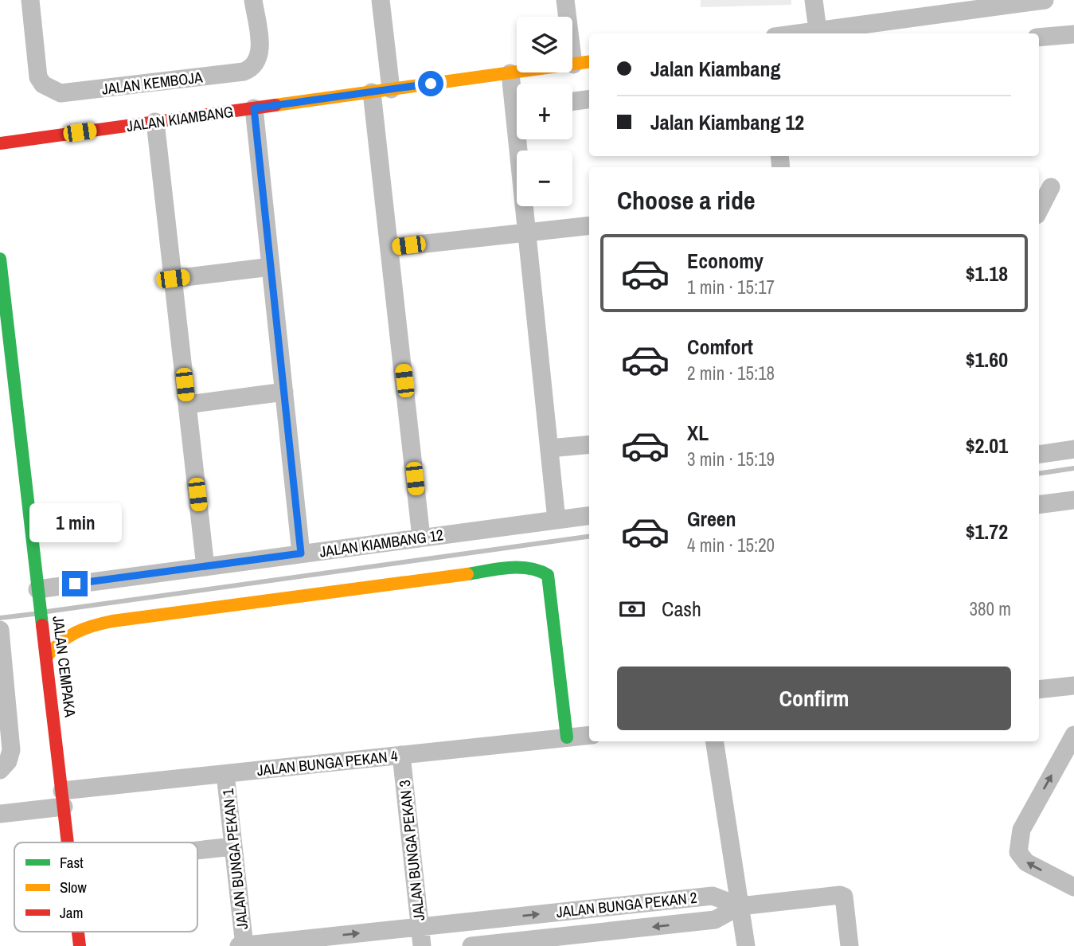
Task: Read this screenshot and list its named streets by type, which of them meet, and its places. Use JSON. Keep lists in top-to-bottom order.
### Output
{
  "streets": {
    "street": [
      "JALAN KEMBOJA",
      "JALAN KIAMBANG",
      "JALAN KIAMBANG 12",
      "JALAN CEMPAKA",
      "JALAN BUNGA PEKAN 4",
      "JALAN BUNGA PEKAN 3",
      "JALAN BUNGA PEKAN 1",
      "JALAN BUNGA PEKAN 2"
    ]
  },
  "crossings": [
    ["JALAN KIAMBANG 12", "JALAN CEMPAKA"],
    ["JALAN CEMPAKA", "JALAN BUNGA PEKAN 4"],
    ["JALAN BUNGA PEKAN 4", "JALAN BUNGA PEKAN 3"],
    ["JALAN BUNGA PEKAN 4", "JALAN BUNGA PEKAN 1"],
    ["JALAN BUNGA PEKAN 3", "JALAN BUNGA PEKAN 2"],
    ["JALAN BUNGA PEKAN 1", "JALAN BUNGA PEKAN 2"]
  ],
  "legend": ["Fast", "Slow", "Jam"],
  "page": {
    "map_buttons": ["+", "−"],
    "banner": ["Jalan Kiambang", "Jalan Kiambang 12"],
    "heading": "Choose a ride",
    "list": [
      {
        "name": "Economy",
        "note": "1 min · 15:17",
        "value": "$1.18"
      },
      {
        "name": "Comfort",
        "note": "2 min · 15:18",
        "value": "$1.60"
      },
      {
        "name": "XL",
        "note": "3 min · 15:19",
        "value": "$2.01"
      },
      {
        "name": "Green",
        "note": "4 min · 15:20",
        "value": "$1.72"
      }
    ],
    "bubble": "1 min",
    "pay": ["Cash", "380 m"],
    "buttons": "Confirm"
  }
}
